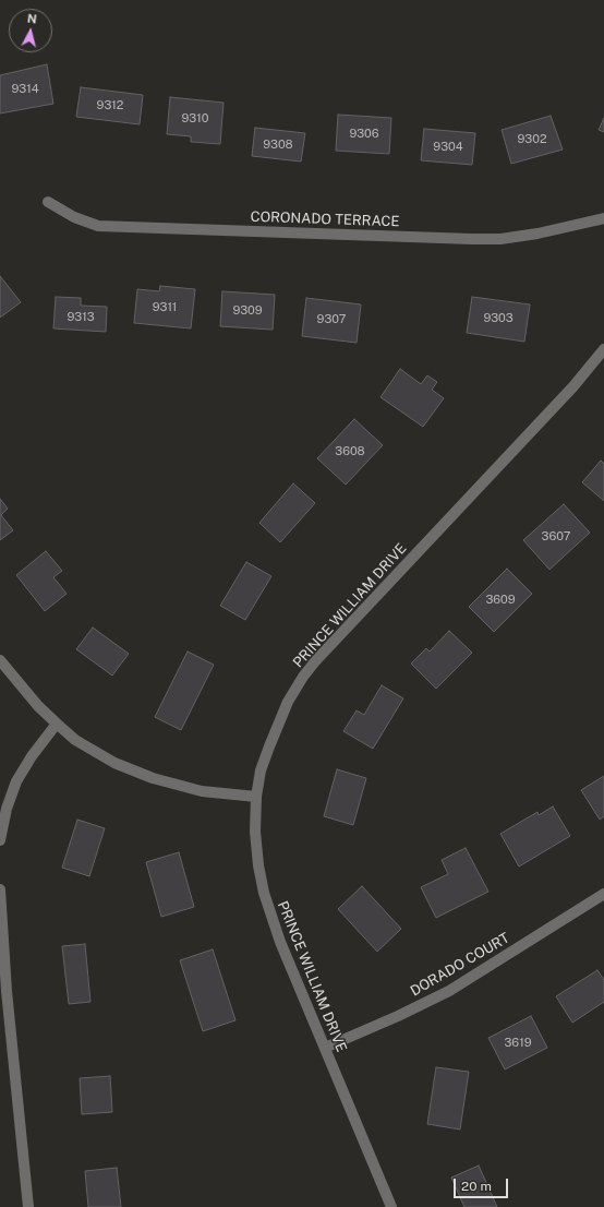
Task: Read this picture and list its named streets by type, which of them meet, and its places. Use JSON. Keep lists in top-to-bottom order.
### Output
{
  "streets": {
    "street": ["CORONADO TERRACE", "PRINCE WILLIAM DRIVE", "DORADO COURT"]
  },
  "crossings": [
    ["PRINCE WILLIAM DRIVE", "DORADO COURT"]
  ],
  "house_numbers": [
    "9314",
    "9312",
    "9310",
    "9306",
    "9302",
    "9308",
    "9304",
    "9311",
    "9309",
    "9313",
    "9303",
    "9307",
    "3608",
    "3607",
    "3609",
    "3619"
  ],
  "scale_bar": "20 m",
  "north": "top"
}
